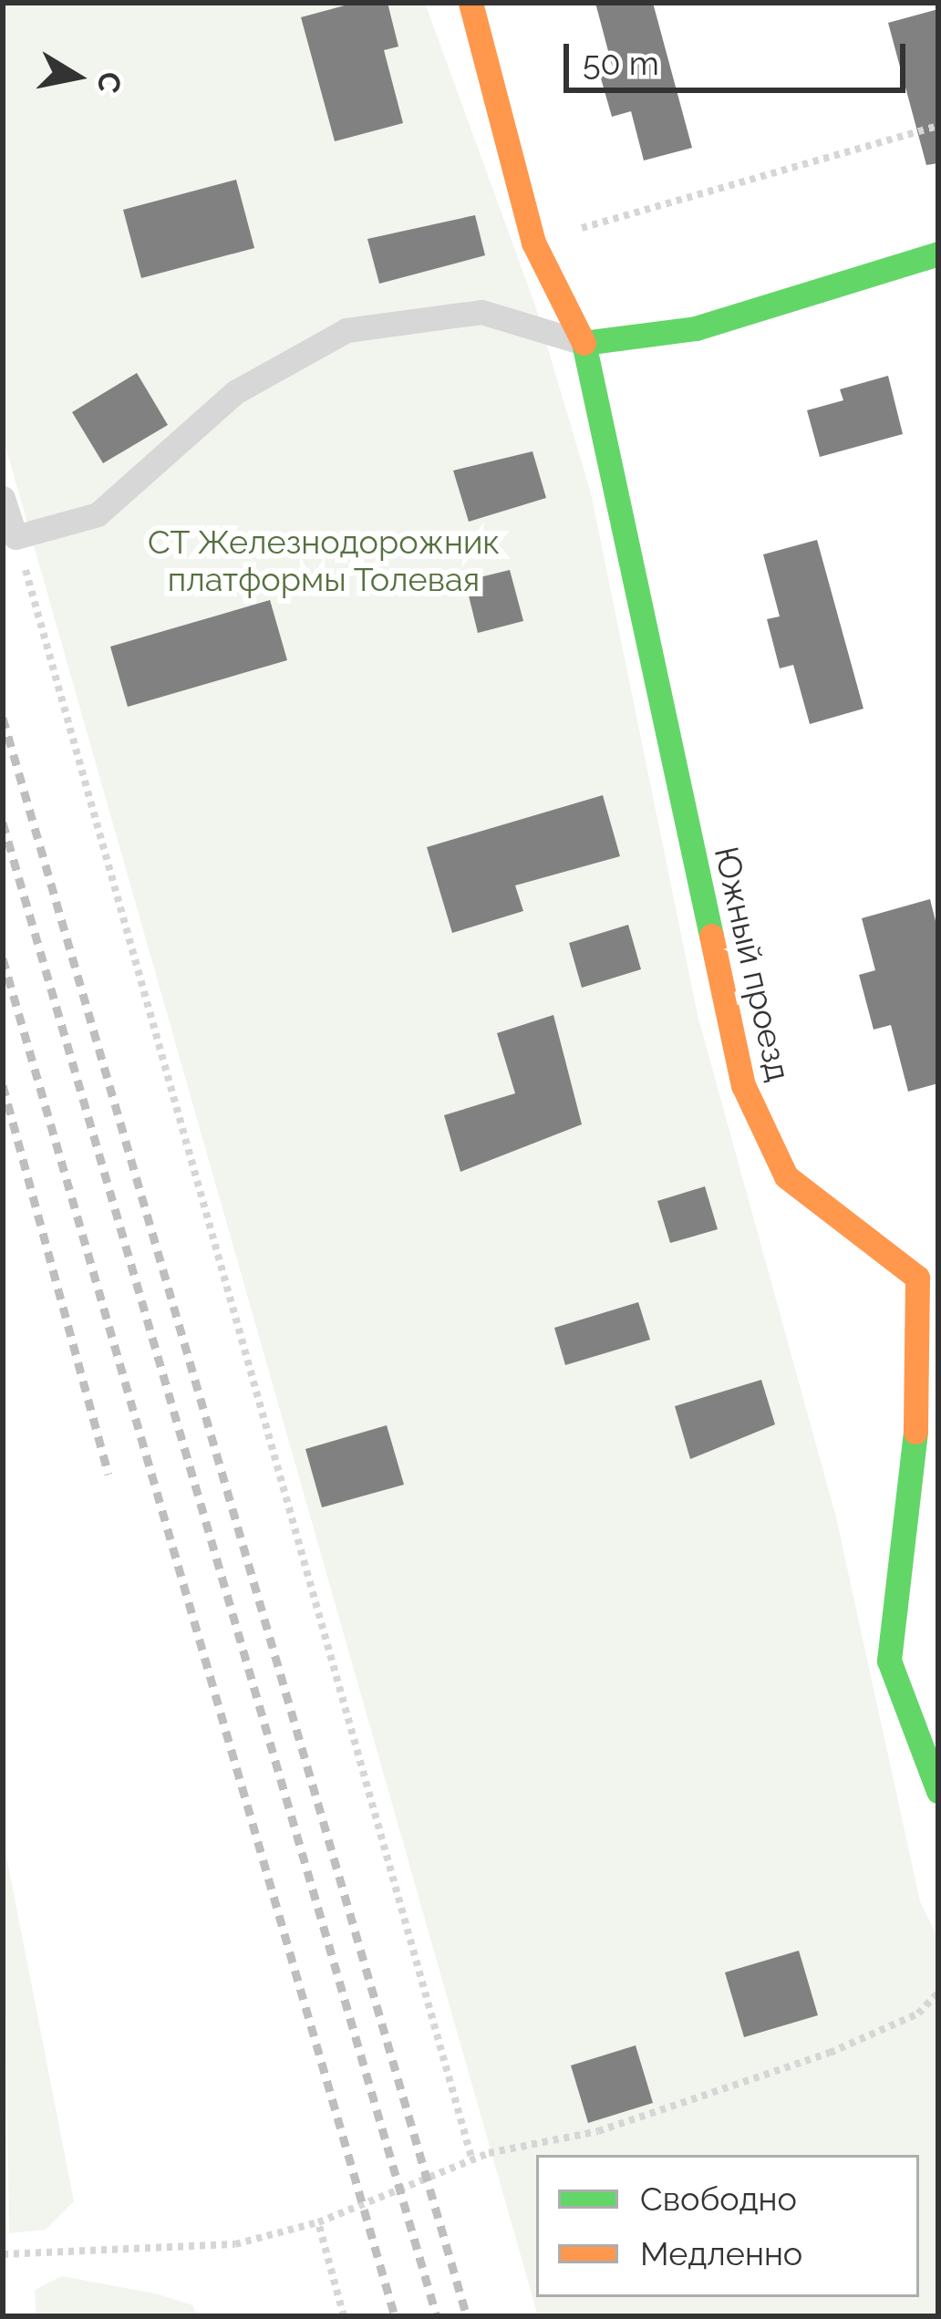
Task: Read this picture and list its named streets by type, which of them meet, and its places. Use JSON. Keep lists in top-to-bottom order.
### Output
{
  "streets": {
    "street": ["Южный проезд"]
  },
  "parks": ["СТ Железнодорожник платформы Толевая"],
  "legend": ["Свободно", "Медленно"],
  "scale_bar": "50 m",
  "north": "right"
}
